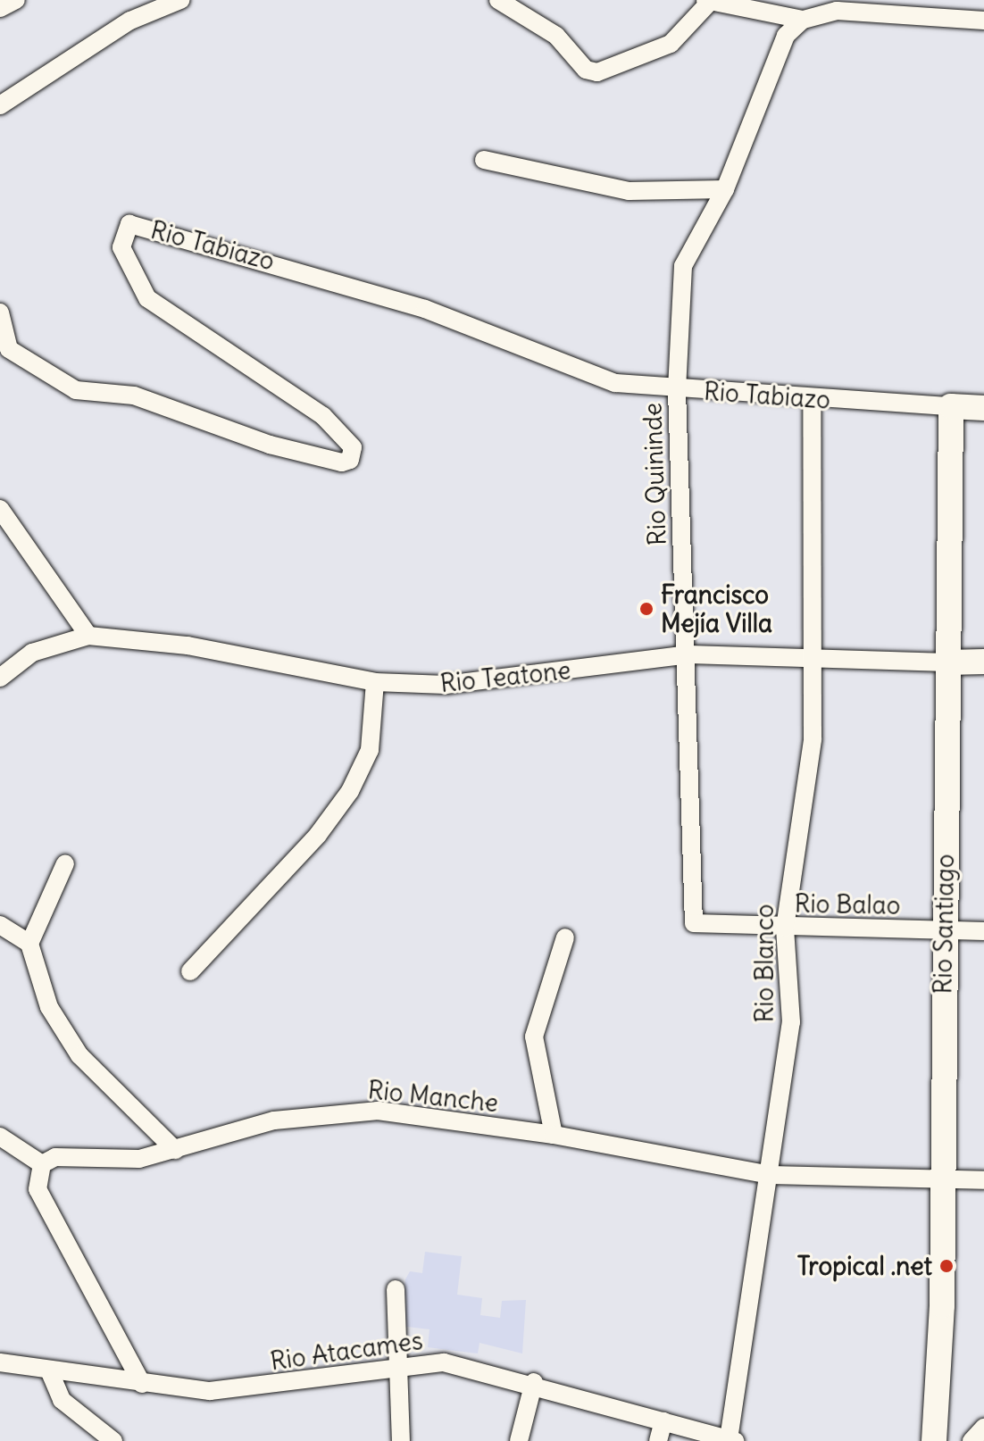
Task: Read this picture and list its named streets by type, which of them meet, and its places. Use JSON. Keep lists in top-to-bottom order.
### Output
{
  "streets": {
    "street": [
      "Rio Tabiazo",
      "Rio Quininde",
      "Rio Teatone",
      "Rio Balao",
      "Rio Santiago",
      "Rio Blanco",
      "Rio Manche",
      "Rio Atacames"
    ]
  },
  "crossings": [
    ["Rio Tabiazo", "Rio Quininde"],
    ["Rio Tabiazo", "Rio Santiago"],
    ["Rio Tabiazo", "Rio Blanco"],
    ["Rio Quininde", "Rio Teatone"],
    ["Rio Quininde", "Rio Balao"],
    ["Rio Teatone", "Rio Santiago"],
    ["Rio Teatone", "Rio Blanco"],
    ["Rio Balao", "Rio Santiago"],
    ["Rio Balao", "Rio Blanco"],
    ["Rio Santiago", "Rio Manche"],
    ["Rio Blanco", "Rio Manche"],
    ["Rio Blanco", "Rio Atacames"]
  ],
  "places": ["Francisco Mejía Villa", "Tropical .net"]
}
